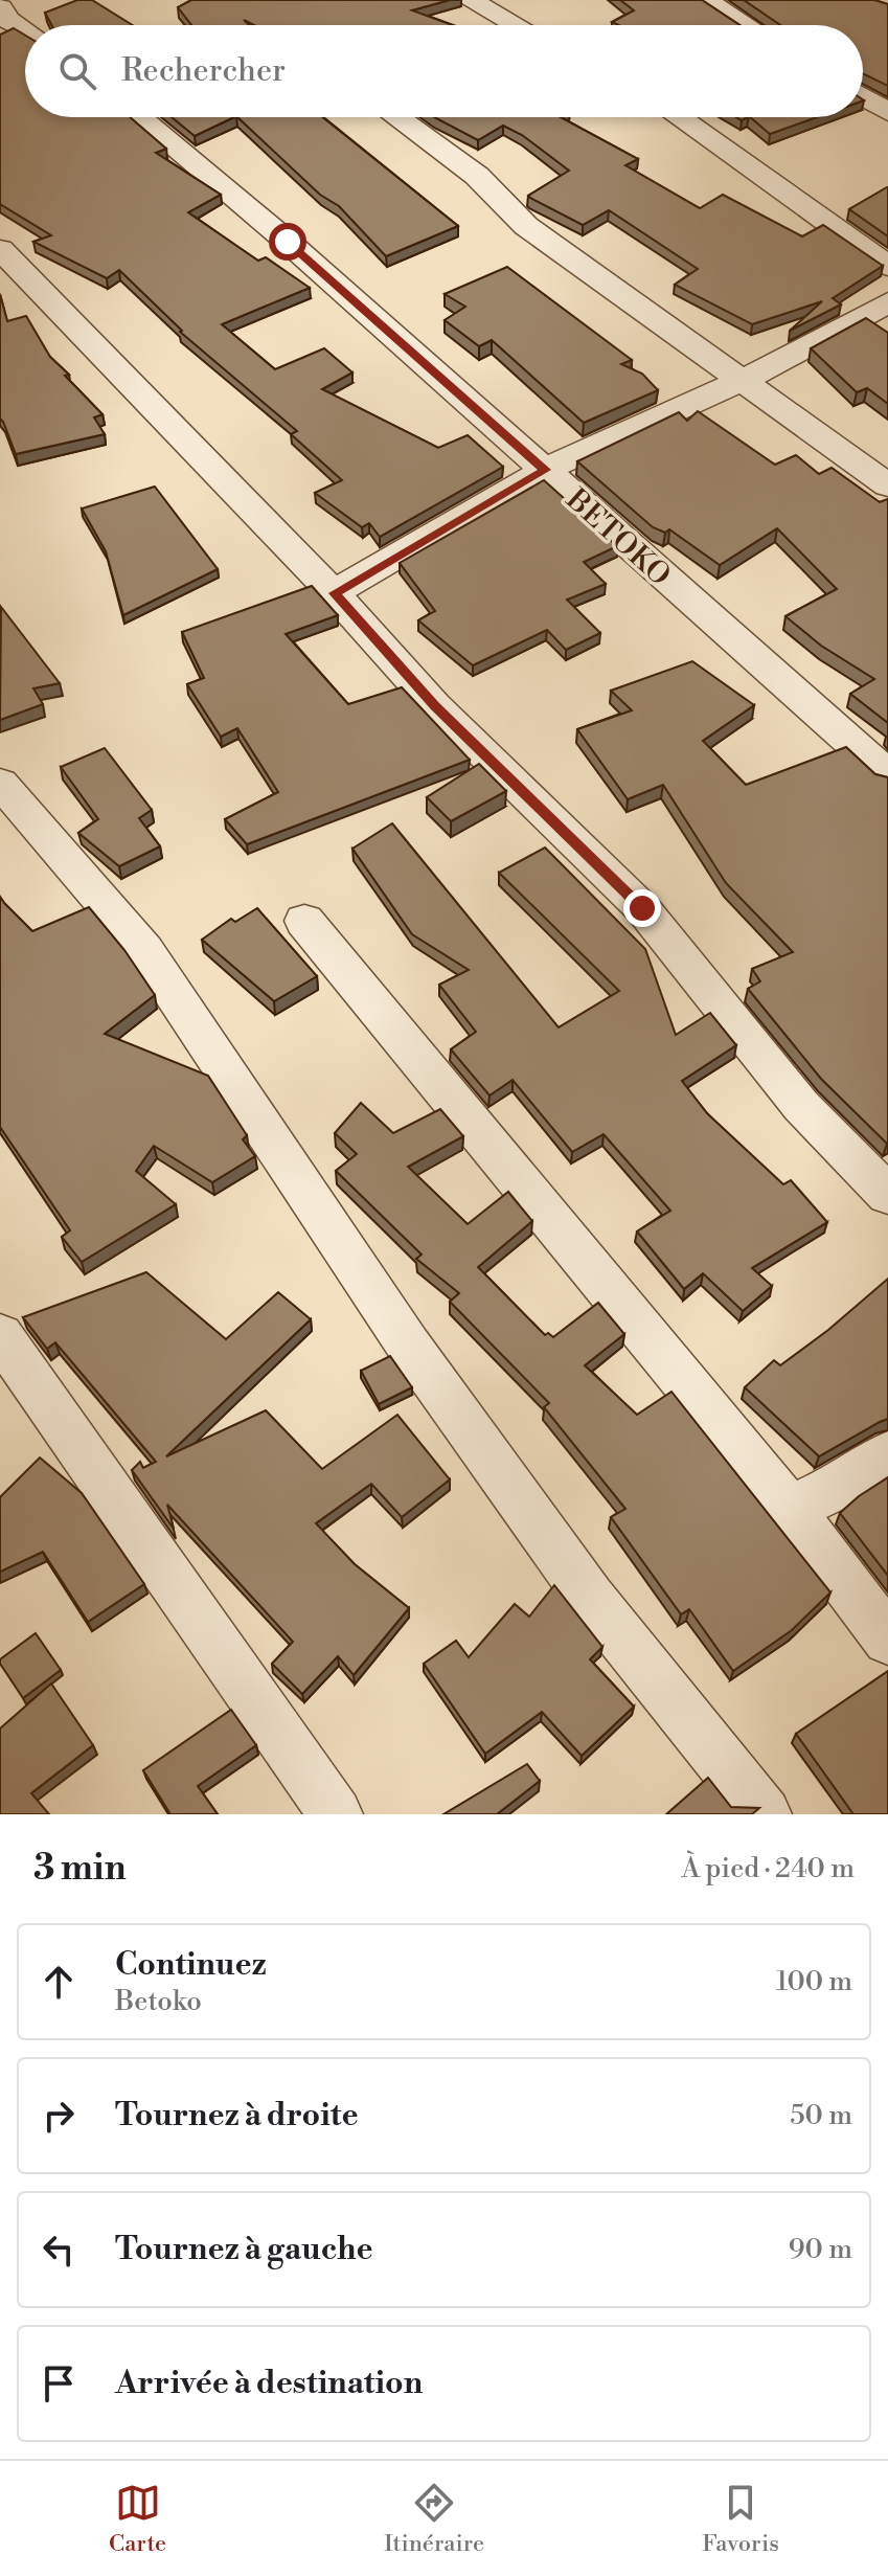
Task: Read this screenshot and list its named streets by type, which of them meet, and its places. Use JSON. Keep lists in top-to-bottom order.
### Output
{
  "streets": {
    "street": ["BETOKO"]
  },
  "page": {
    "search": "Rechercher",
    "heading": ["3 min", "À pied · 240 m"],
    "list": [
      ["Continuez", "Betoko", "100 m"],
      ["Tournez à droite", "50 m"],
      ["Tournez à gauche", "90 m"],
      "Arrivée à destination"
    ],
    "nav": ["Carte", "Itinéraire", "Favoris"]
  }
}
